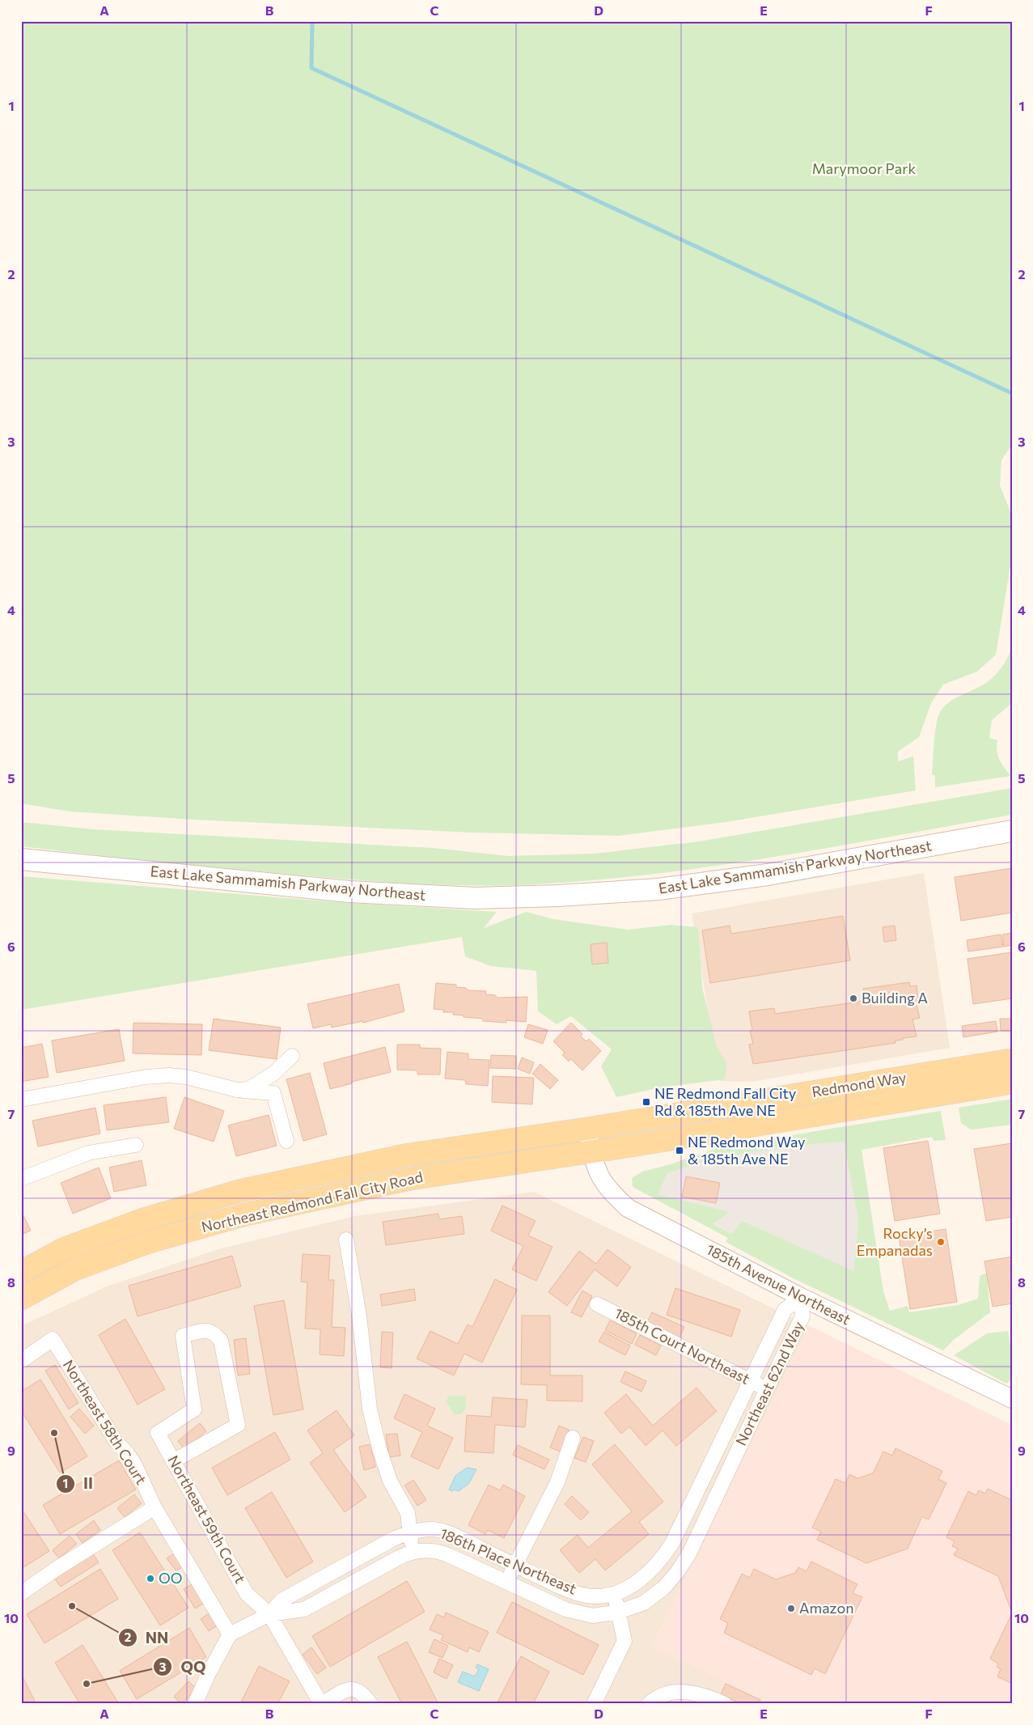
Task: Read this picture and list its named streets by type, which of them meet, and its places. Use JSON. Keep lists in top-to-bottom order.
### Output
{
  "streets": {
    "main road": ["East Lake Sammamish Parkway Northeast", "Redmond Way", "Northeast Redmond Fall City Road"],
    "street": [
      "185th Avenue Northeast",
      "185th Court Northeast",
      "Northeast 62nd Way",
      "Northeast 58th Court",
      "Northeast 59th Court",
      "186th Place Northeast"
    ]
  },
  "crossings": [
    ["Redmond Way", "Northeast Redmond Fall City Road"],
    ["Redmond Way", "185th Avenue Northeast"],
    ["Northeast Redmond Fall City Road", "185th Avenue Northeast"],
    ["185th Avenue Northeast", "Northeast 62nd Way"],
    ["185th Court Northeast", "Northeast 62nd Way"],
    ["Northeast 62nd Way", "186th Place Northeast"],
    ["Northeast 59th Court", "186th Place Northeast"]
  ],
  "parks": ["Marymoor Park"],
  "places": {
    "other": [
      "Building A",
      "Rocky’s Empanadas",
      "II",
      "OO",
      "NN",
      "Amazon",
      "QQ"
    ],
    "transit": ["NE Redmond Fall City Rd & 185th Ave NE", "NE Redmond Way & 185th Ave NE"]
  },
  "grid": {
    "columns": [
      "A",
      "B",
      "C",
      "D",
      "E",
      "F"
    ],
    "rows": [
      "1",
      "2",
      "3",
      "4",
      "5",
      "6",
      "7",
      "8",
      "9",
      "10"
    ]
  }
}
